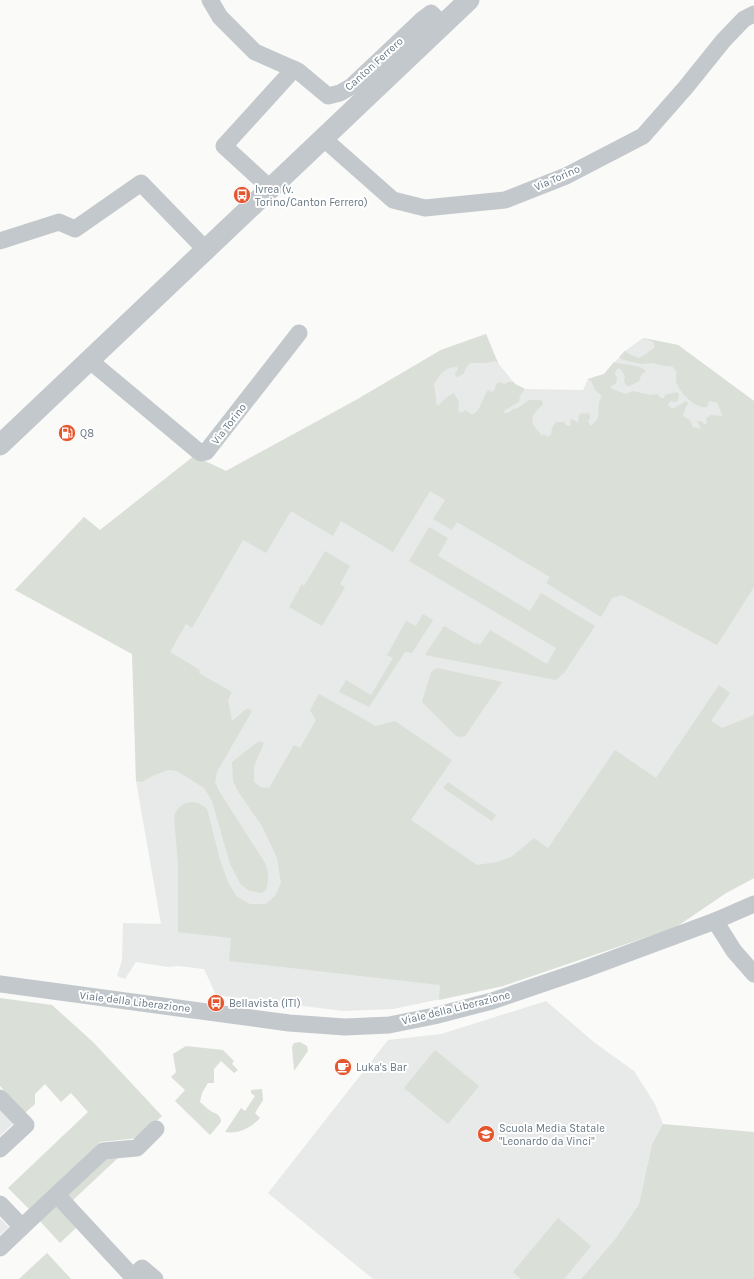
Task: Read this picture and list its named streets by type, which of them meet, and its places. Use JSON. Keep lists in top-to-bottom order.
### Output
{
  "streets": {
    "street": ["Canton Ferrero", "Via Torino", "Viale della Liberazione"]
  },
  "places": {
    "bus stop": ["Ivrea (v. Torino/Canton Ferrero)", "Bellavista (ITI)"],
    "fuel station": ["Q8"],
    "cafe": ["Luka's Bar"],
    "school or university": ["Scuola Media Statale \"Leonardo da Vinci\""]
  }
}
